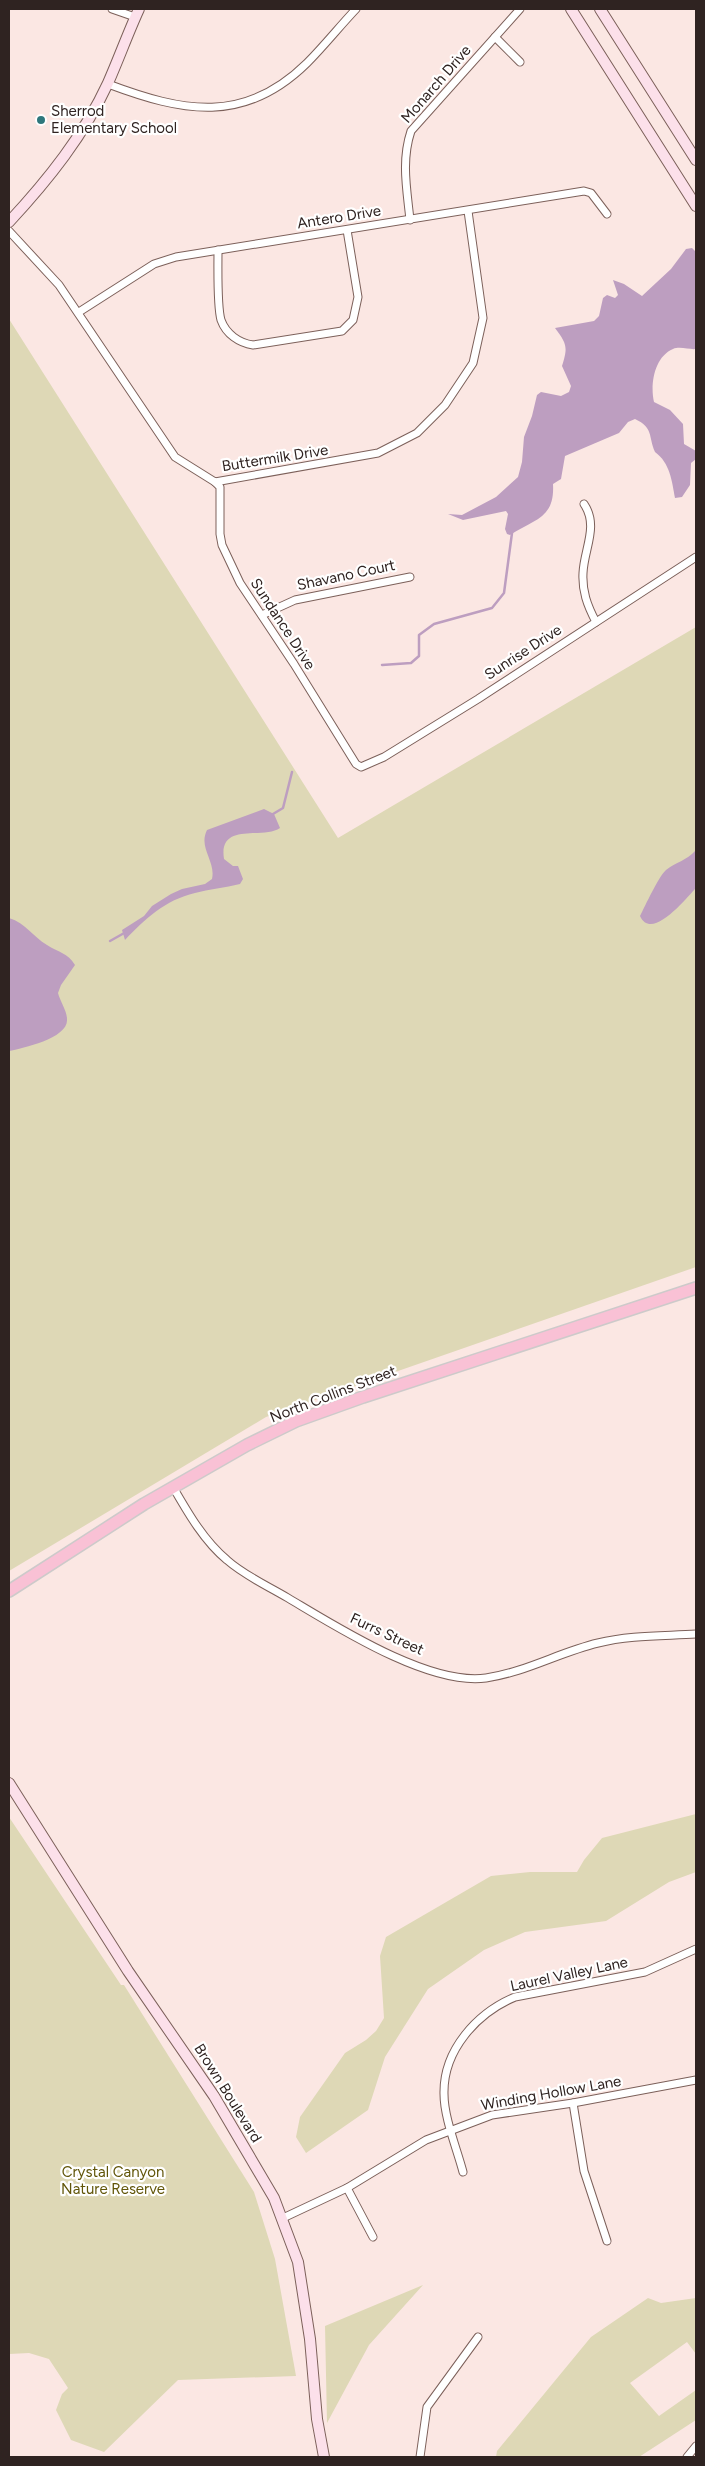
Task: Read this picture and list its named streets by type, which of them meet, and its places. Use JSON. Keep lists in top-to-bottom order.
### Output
{
  "streets": {
    "main road": ["North Collins Street"],
    "street": [
      "Monarch Drive",
      "Antero Drive",
      "Buttermilk Drive",
      "Shavano Court",
      "Sundance Drive",
      "Sunrise Drive",
      "Furrs Street",
      "Laurel Valley Lane",
      "Brown Boulevard",
      "Winding Hollow Lane"
    ]
  },
  "crossings": [
    ["Monarch Drive", "Antero Drive"],
    ["Antero Drive", "Buttermilk Drive"],
    ["Buttermilk Drive", "Sundance Drive"],
    ["Shavano Court", "Sundance Drive"],
    ["Sundance Drive", "Sunrise Drive"],
    ["North Collins Street", "Furrs Street"],
    ["Laurel Valley Lane", "Winding Hollow Lane"],
    ["Brown Boulevard", "Winding Hollow Lane"]
  ],
  "parks": ["Crystal Canyon Nature Reserve"],
  "places": ["Sherrod Elementary School"]
}
